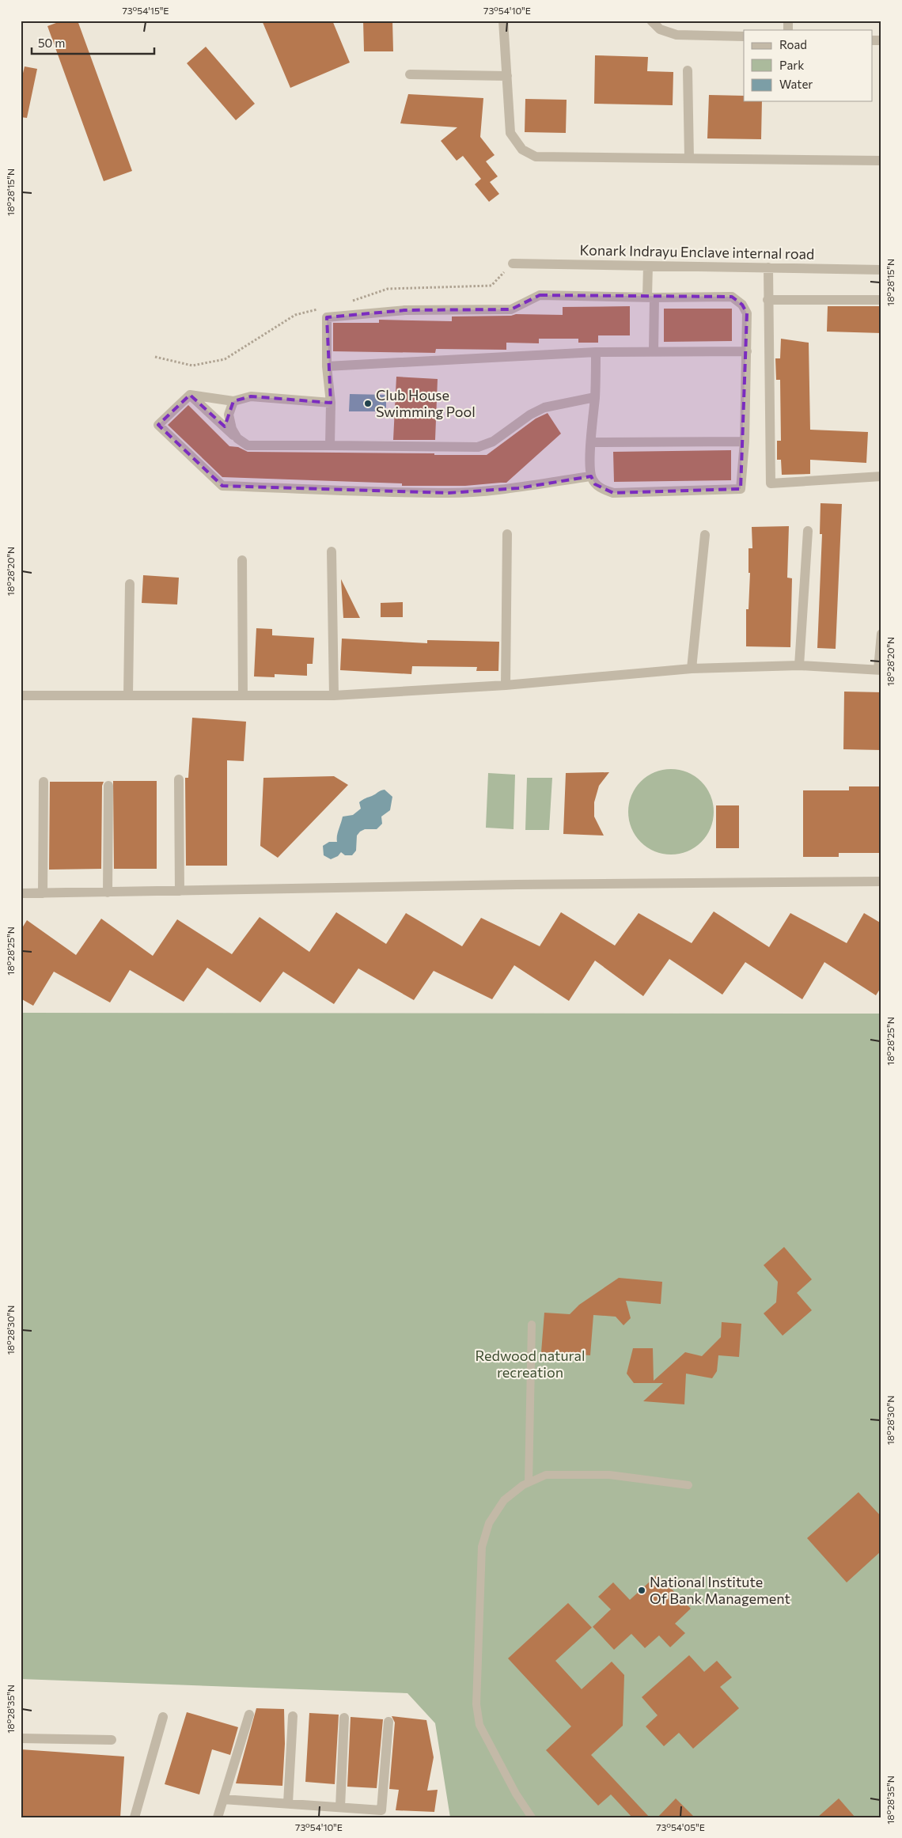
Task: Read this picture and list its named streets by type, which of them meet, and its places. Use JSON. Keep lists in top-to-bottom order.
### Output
{
  "streets": {
    "street": ["Konark Indrayu Enclave internal road"]
  },
  "parks": ["Redwood natural recreation"],
  "places": ["Club House Swimming Pool", "National Institute Of Bank Management"],
  "legend": ["Road", "Park", "Water"],
  "scale_bar": "50 m",
  "coordinates": [
    "73°54'15\"E",
    "73°54'10\"E",
    "18°28'15\"N",
    "18°28'20\"N",
    "18°28'25\"N",
    "18°28'30\"N",
    "18°28'35\"N",
    "73°54'05\"E"
  ]
}
